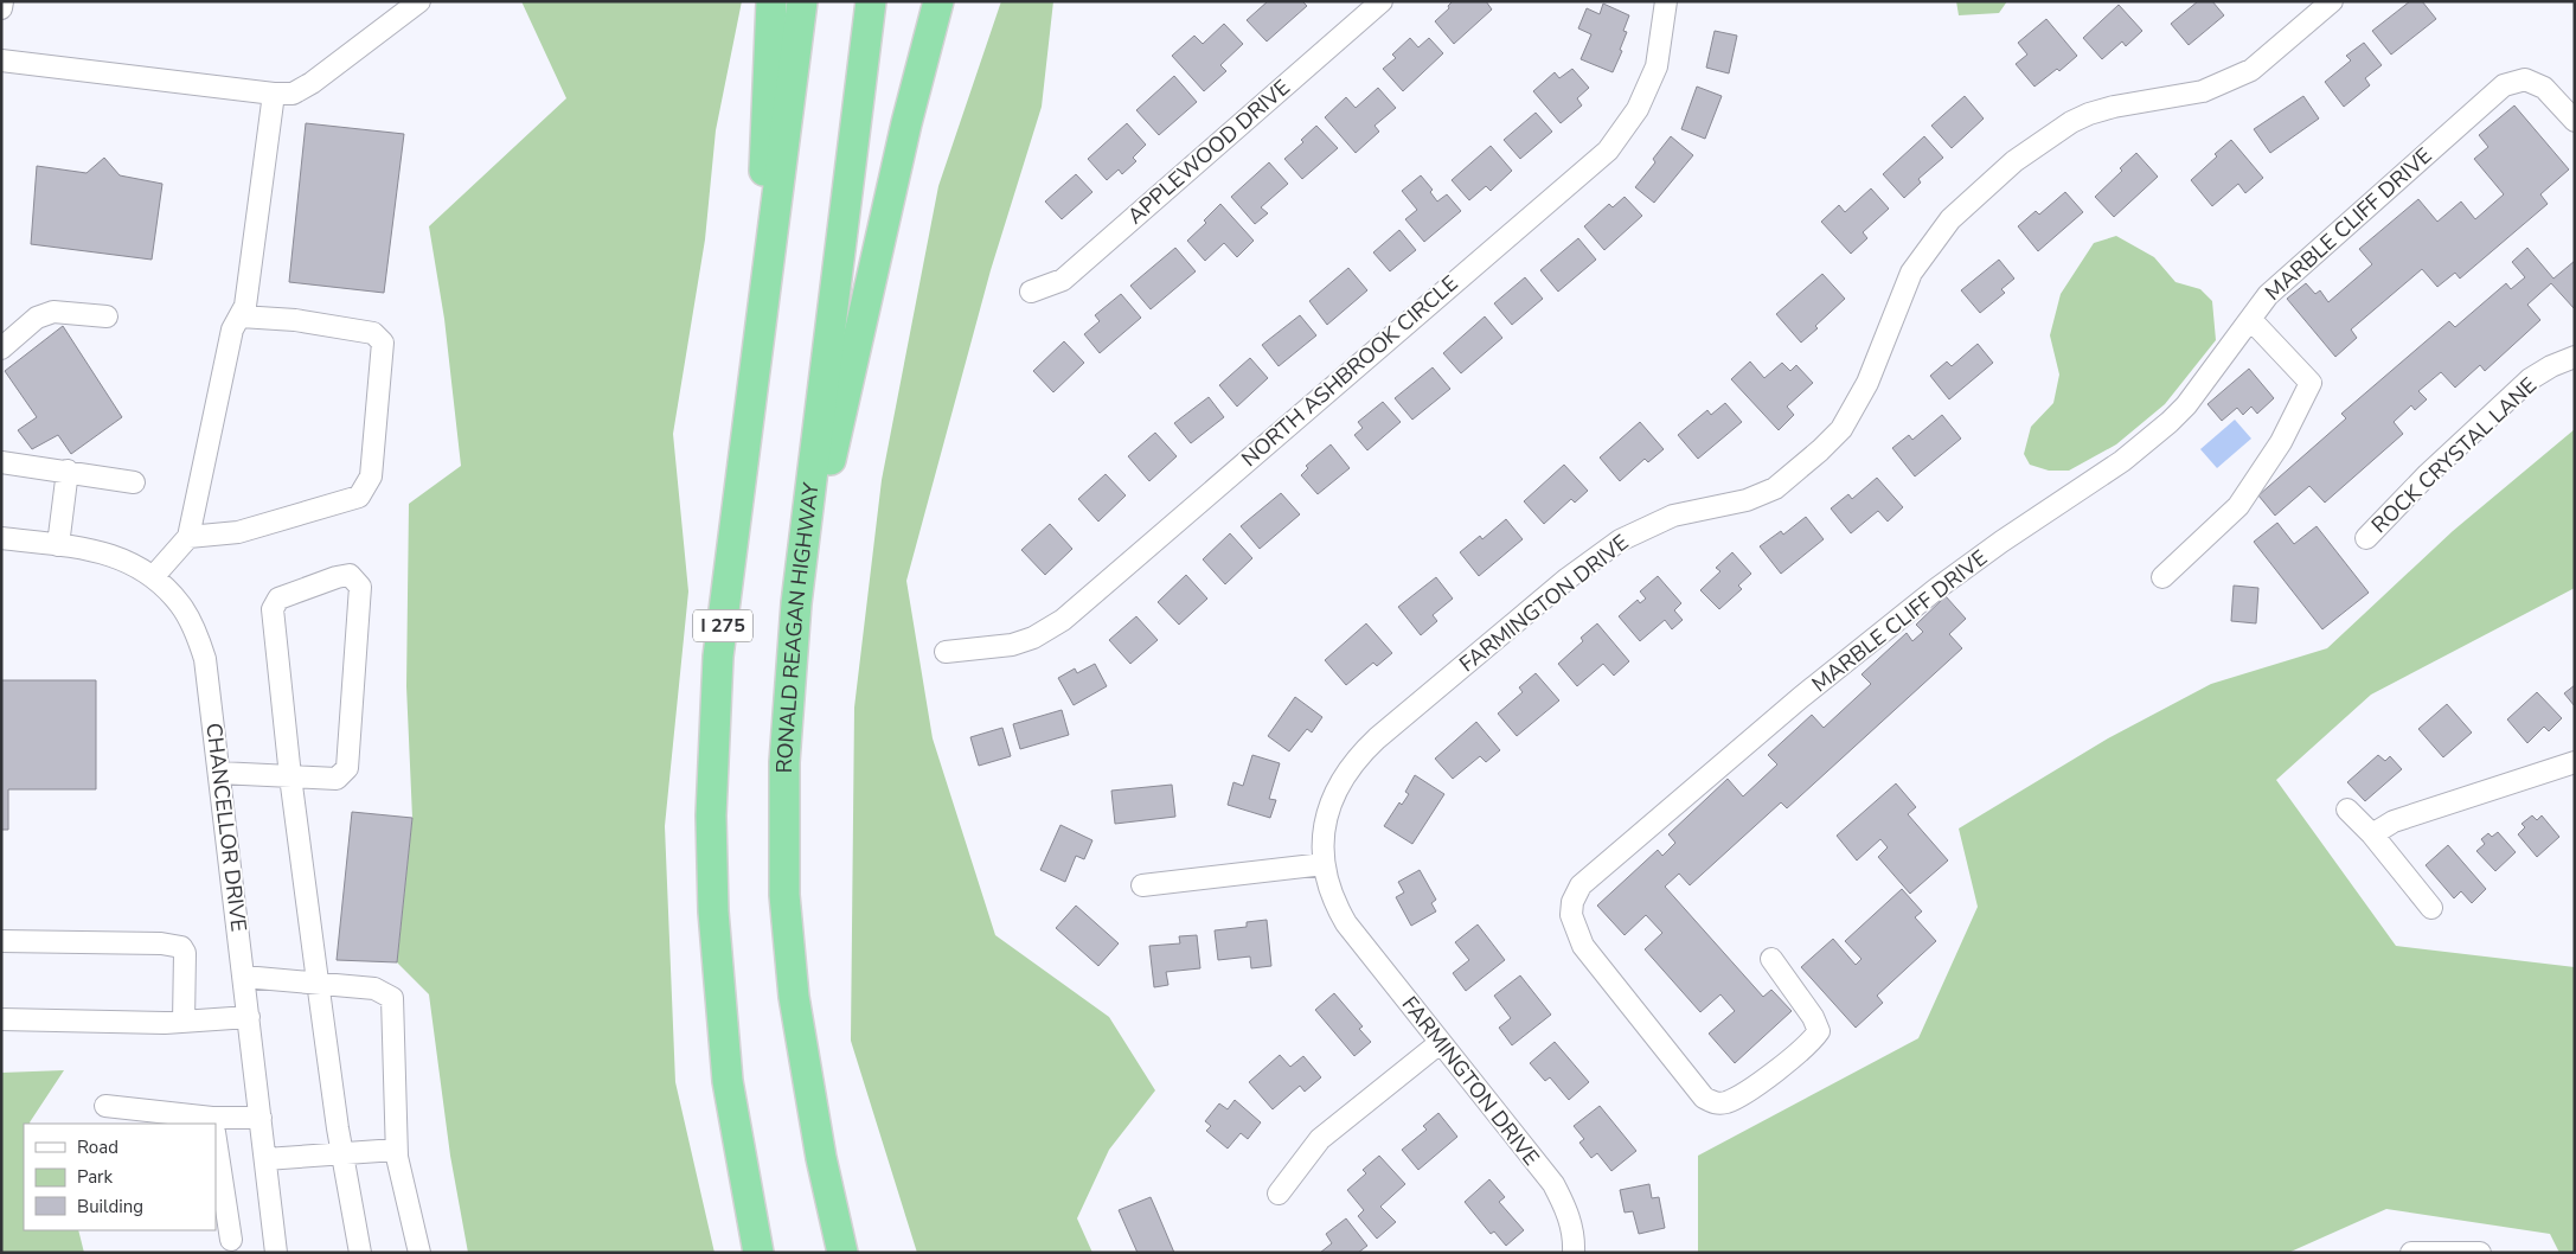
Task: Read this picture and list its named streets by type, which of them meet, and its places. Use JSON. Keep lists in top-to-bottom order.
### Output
{
  "streets": {
    "highway": ["I 275", "RONALD REAGAN HIGHWAY"],
    "street": [
      "APPLEWOOD DRIVE",
      "MARBLE CLIFF DRIVE",
      "NORTH ASHBROOK CIRCLE",
      "ROCK CRYSTAL LANE",
      "FARMINGTON DRIVE",
      "CHANCELLOR DRIVE"
    ]
  },
  "legend": ["Road", "Park", "Building"]
}
